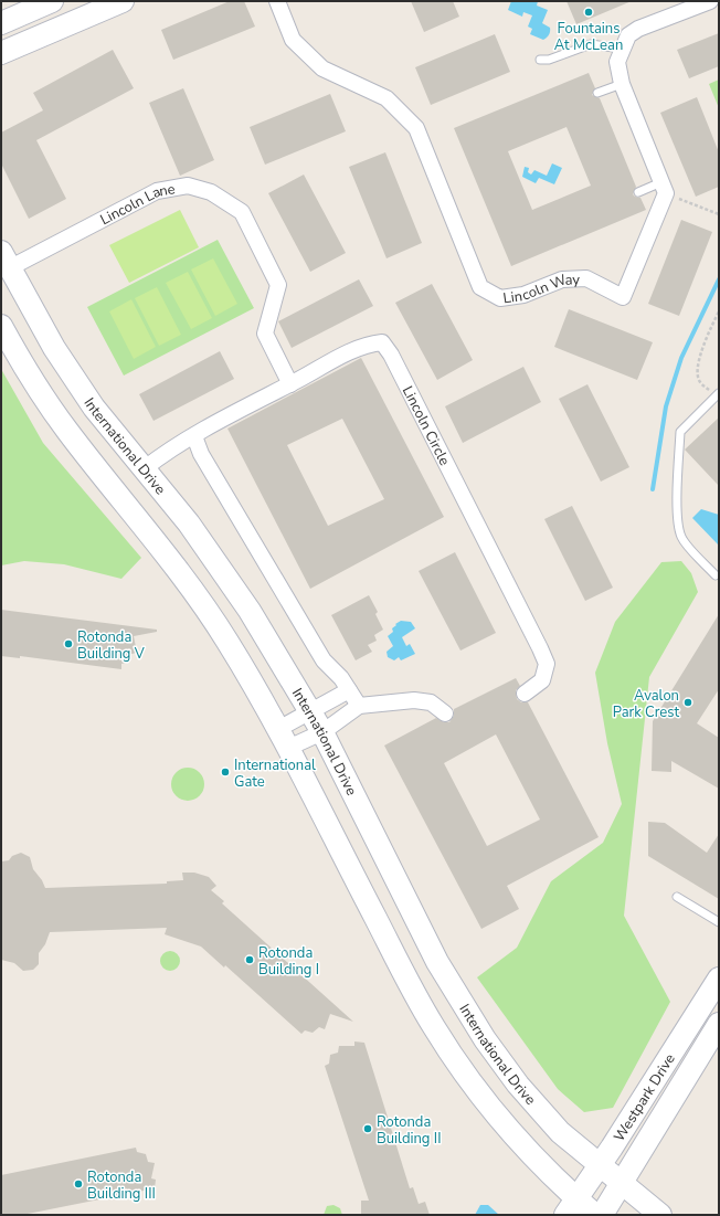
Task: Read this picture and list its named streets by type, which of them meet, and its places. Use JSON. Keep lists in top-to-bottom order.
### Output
{
  "streets": {
    "main road": ["International Drive", "Westpark Drive"],
    "street": ["Lincoln Lane", "Lincoln Way", "Lincoln Circle"]
  },
  "crossings": [
    ["Lincoln Lane", "Lincoln Circle"],
    ["Lincoln Lane", "International Drive"],
    ["Lincoln Circle", "International Drive"],
    ["International Drive", "Westpark Drive"]
  ],
  "places": [
    "Fountains At McLean",
    "Rotonda Building V",
    "Avalon Park Crest",
    "International Gate",
    "Rotonda Building I",
    "Rotonda Building II",
    "Rotonda Building III"
  ]
}
